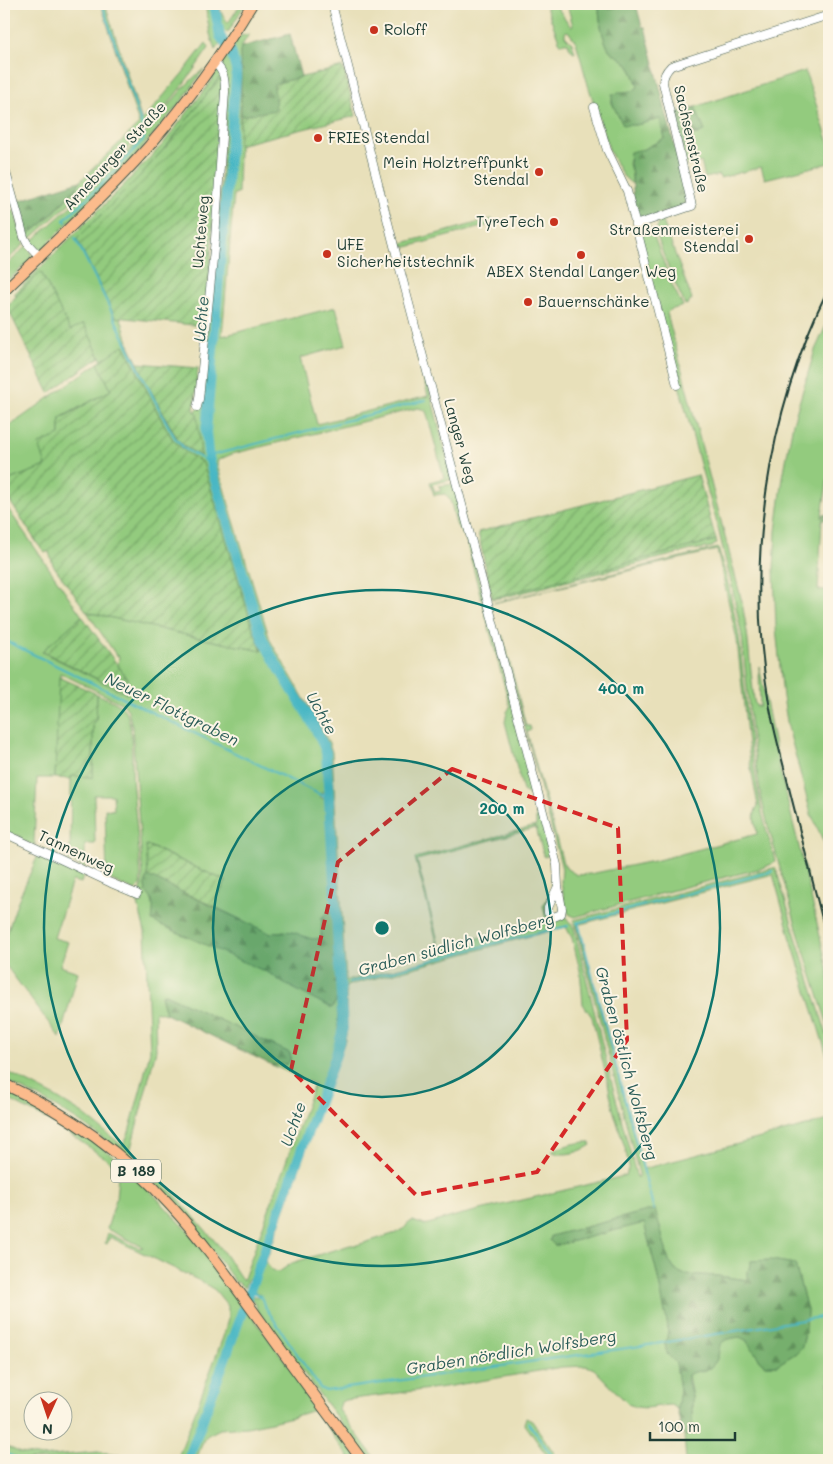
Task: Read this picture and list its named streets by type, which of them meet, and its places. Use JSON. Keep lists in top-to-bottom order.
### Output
{
  "streets": {
    "main road": ["Arneburger Straße", "B 189"],
    "street": [
      "Sachsenstraße",
      "Uchteweg",
      "Langer Weg",
      "Tannenweg"
    ]
  },
  "crossings": [
    ["Arneburger Straße", "Uchteweg"]
  ],
  "water": [
    "Uchte",
    "Neuer Flottgraben",
    "Graben südlich Wolfsberg",
    "Graben östlich Wolfsberg",
    "Graben nördlich Wolfsberg"
  ],
  "places": [
    "Roloff",
    "FRIES Stendal",
    "Mein Holztreffpunkt Stendal",
    "TyreTech",
    "Straßenmeisterei Stendal",
    "UFE Sicherheitstechnik",
    "ABEX Stendal Langer Weg",
    "Bauernschänke"
  ],
  "scale_bar": "100 m",
  "north": "bottom",
  "rings": ["400 m", "200 m"]
}
